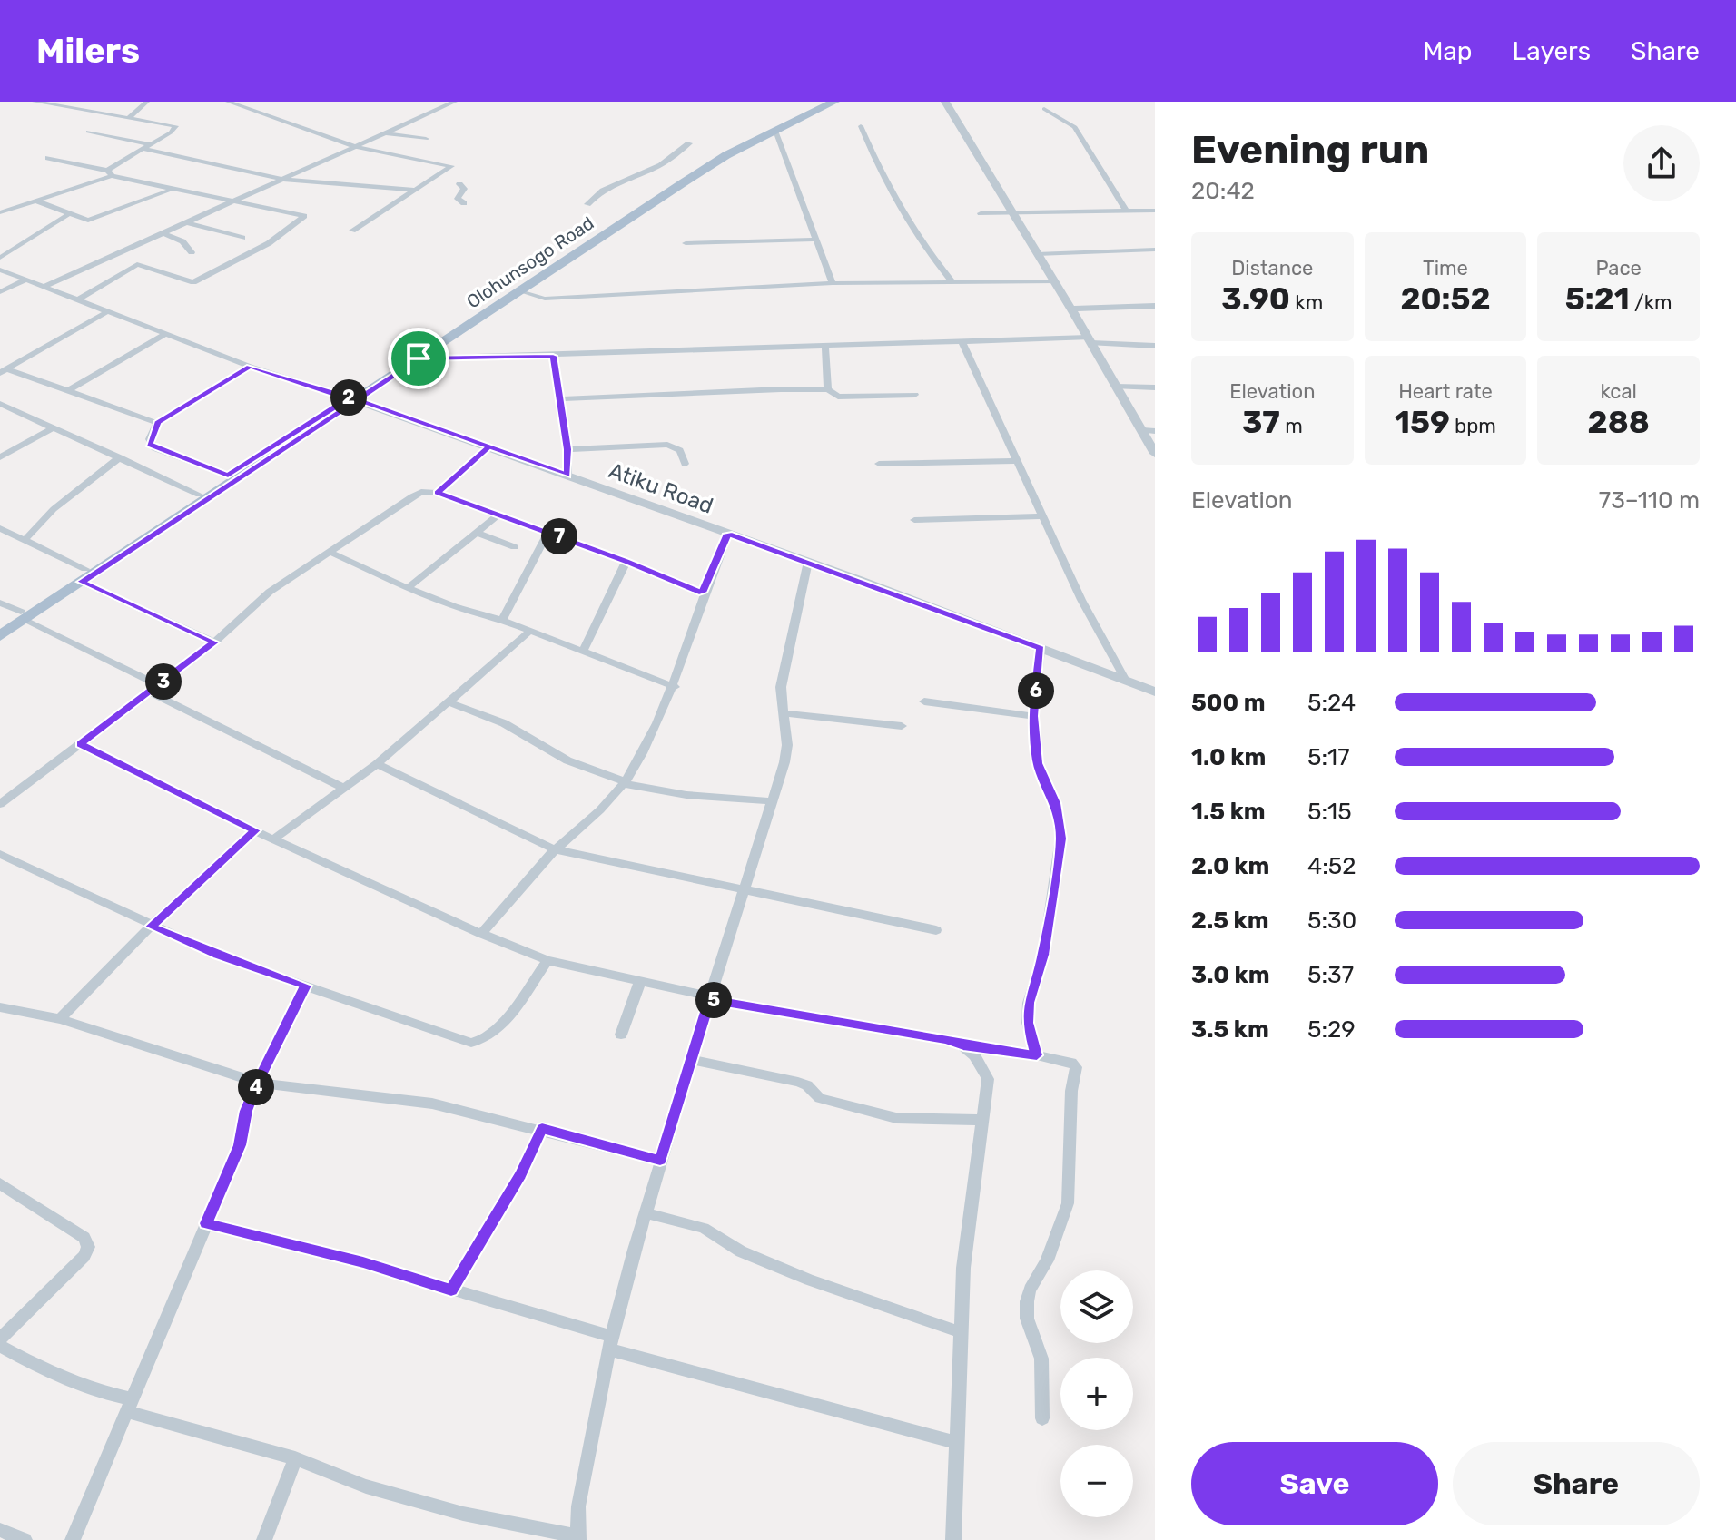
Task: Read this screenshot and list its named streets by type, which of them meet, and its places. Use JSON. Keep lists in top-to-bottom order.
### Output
{
  "streets": {
    "main road": ["Olohunsogo Road"],
    "street": ["Atiku Road"]
  },
  "crossings": [
    ["Olohunsogo Road", "Atiku Road"]
  ],
  "page": {
    "header": "Milers",
    "nav": ["Map", "Layers", "Share"],
    "heading": ["Evening run", "20:42"],
    "stats": [
      ["Distance", "3.90 km"],
      ["Time", "20:52"],
      ["Pace", "5:21 /km"],
      ["Elevation", "37 m"],
      ["Heart rate", "159 bpm"],
      ["kcal", "288"]
    ],
    "pins": [
      "2",
      "7",
      "3",
      "6",
      "5",
      "4"
    ],
    "chart": ["Elevation", "73–110 m"],
    "list": [
      {
        "name": "500 m",
        "note": "5:24"
      },
      {
        "name": "1.0 km",
        "note": "5:17"
      },
      {
        "name": "1.5 km",
        "note": "5:15"
      },
      {
        "name": "2.0 km",
        "note": "4:52"
      },
      {
        "name": "2.5 km",
        "note": "5:30"
      },
      {
        "name": "3.0 km",
        "note": "5:37"
      },
      {
        "name": "3.5 km",
        "note": "5:29"
      }
    ],
    "map_buttons": ["+", "−"],
    "buttons": ["Save", "Share"]
  }
}
